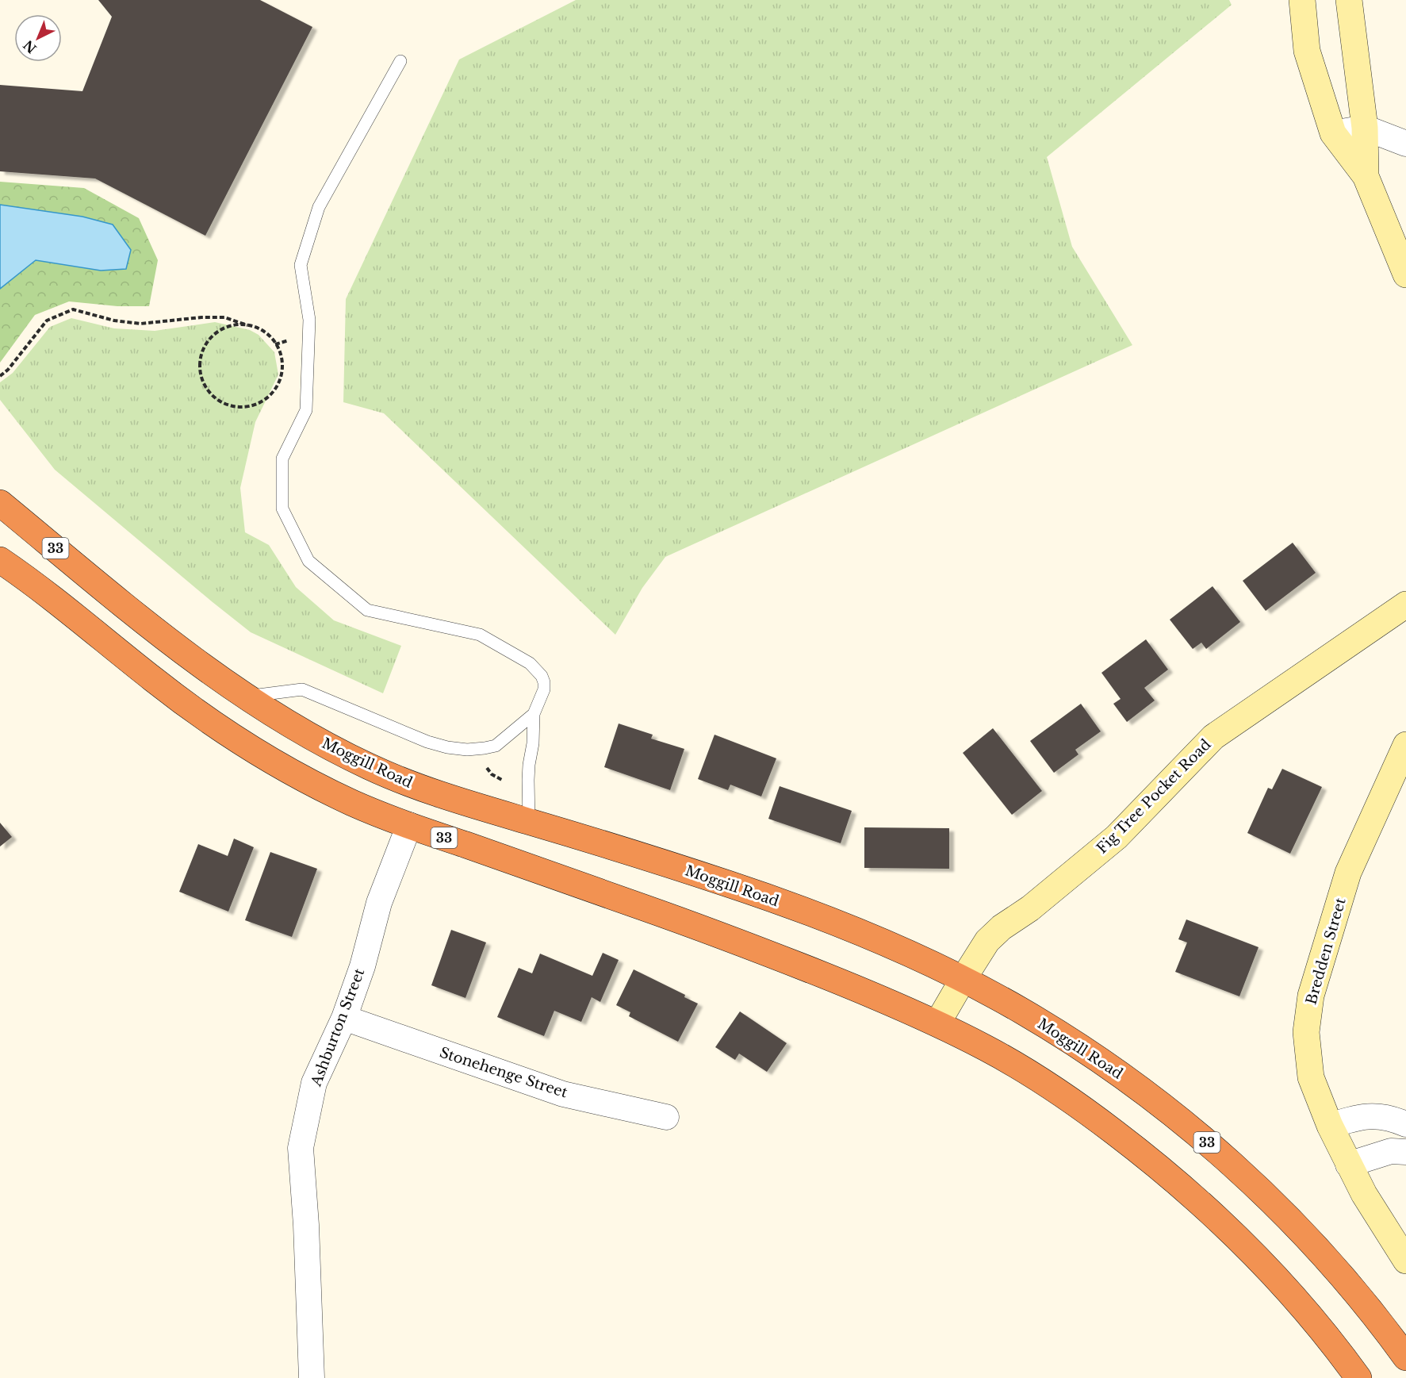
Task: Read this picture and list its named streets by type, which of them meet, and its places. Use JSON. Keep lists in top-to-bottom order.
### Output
{
  "streets": {
    "highway": ["33", "Moggill Road"],
    "main road": ["Fig Tree Pocket Road", "Bredden Street"],
    "street": ["Ashburton Street", "Stonehenge Street"]
  },
  "crossings": [
    ["33", "Fig Tree Pocket Road"],
    ["33", "Ashburton Street"],
    ["Moggill Road", "Fig Tree Pocket Road"],
    ["Ashburton Street", "Stonehenge Street"]
  ],
  "north": "bottom left"
}
